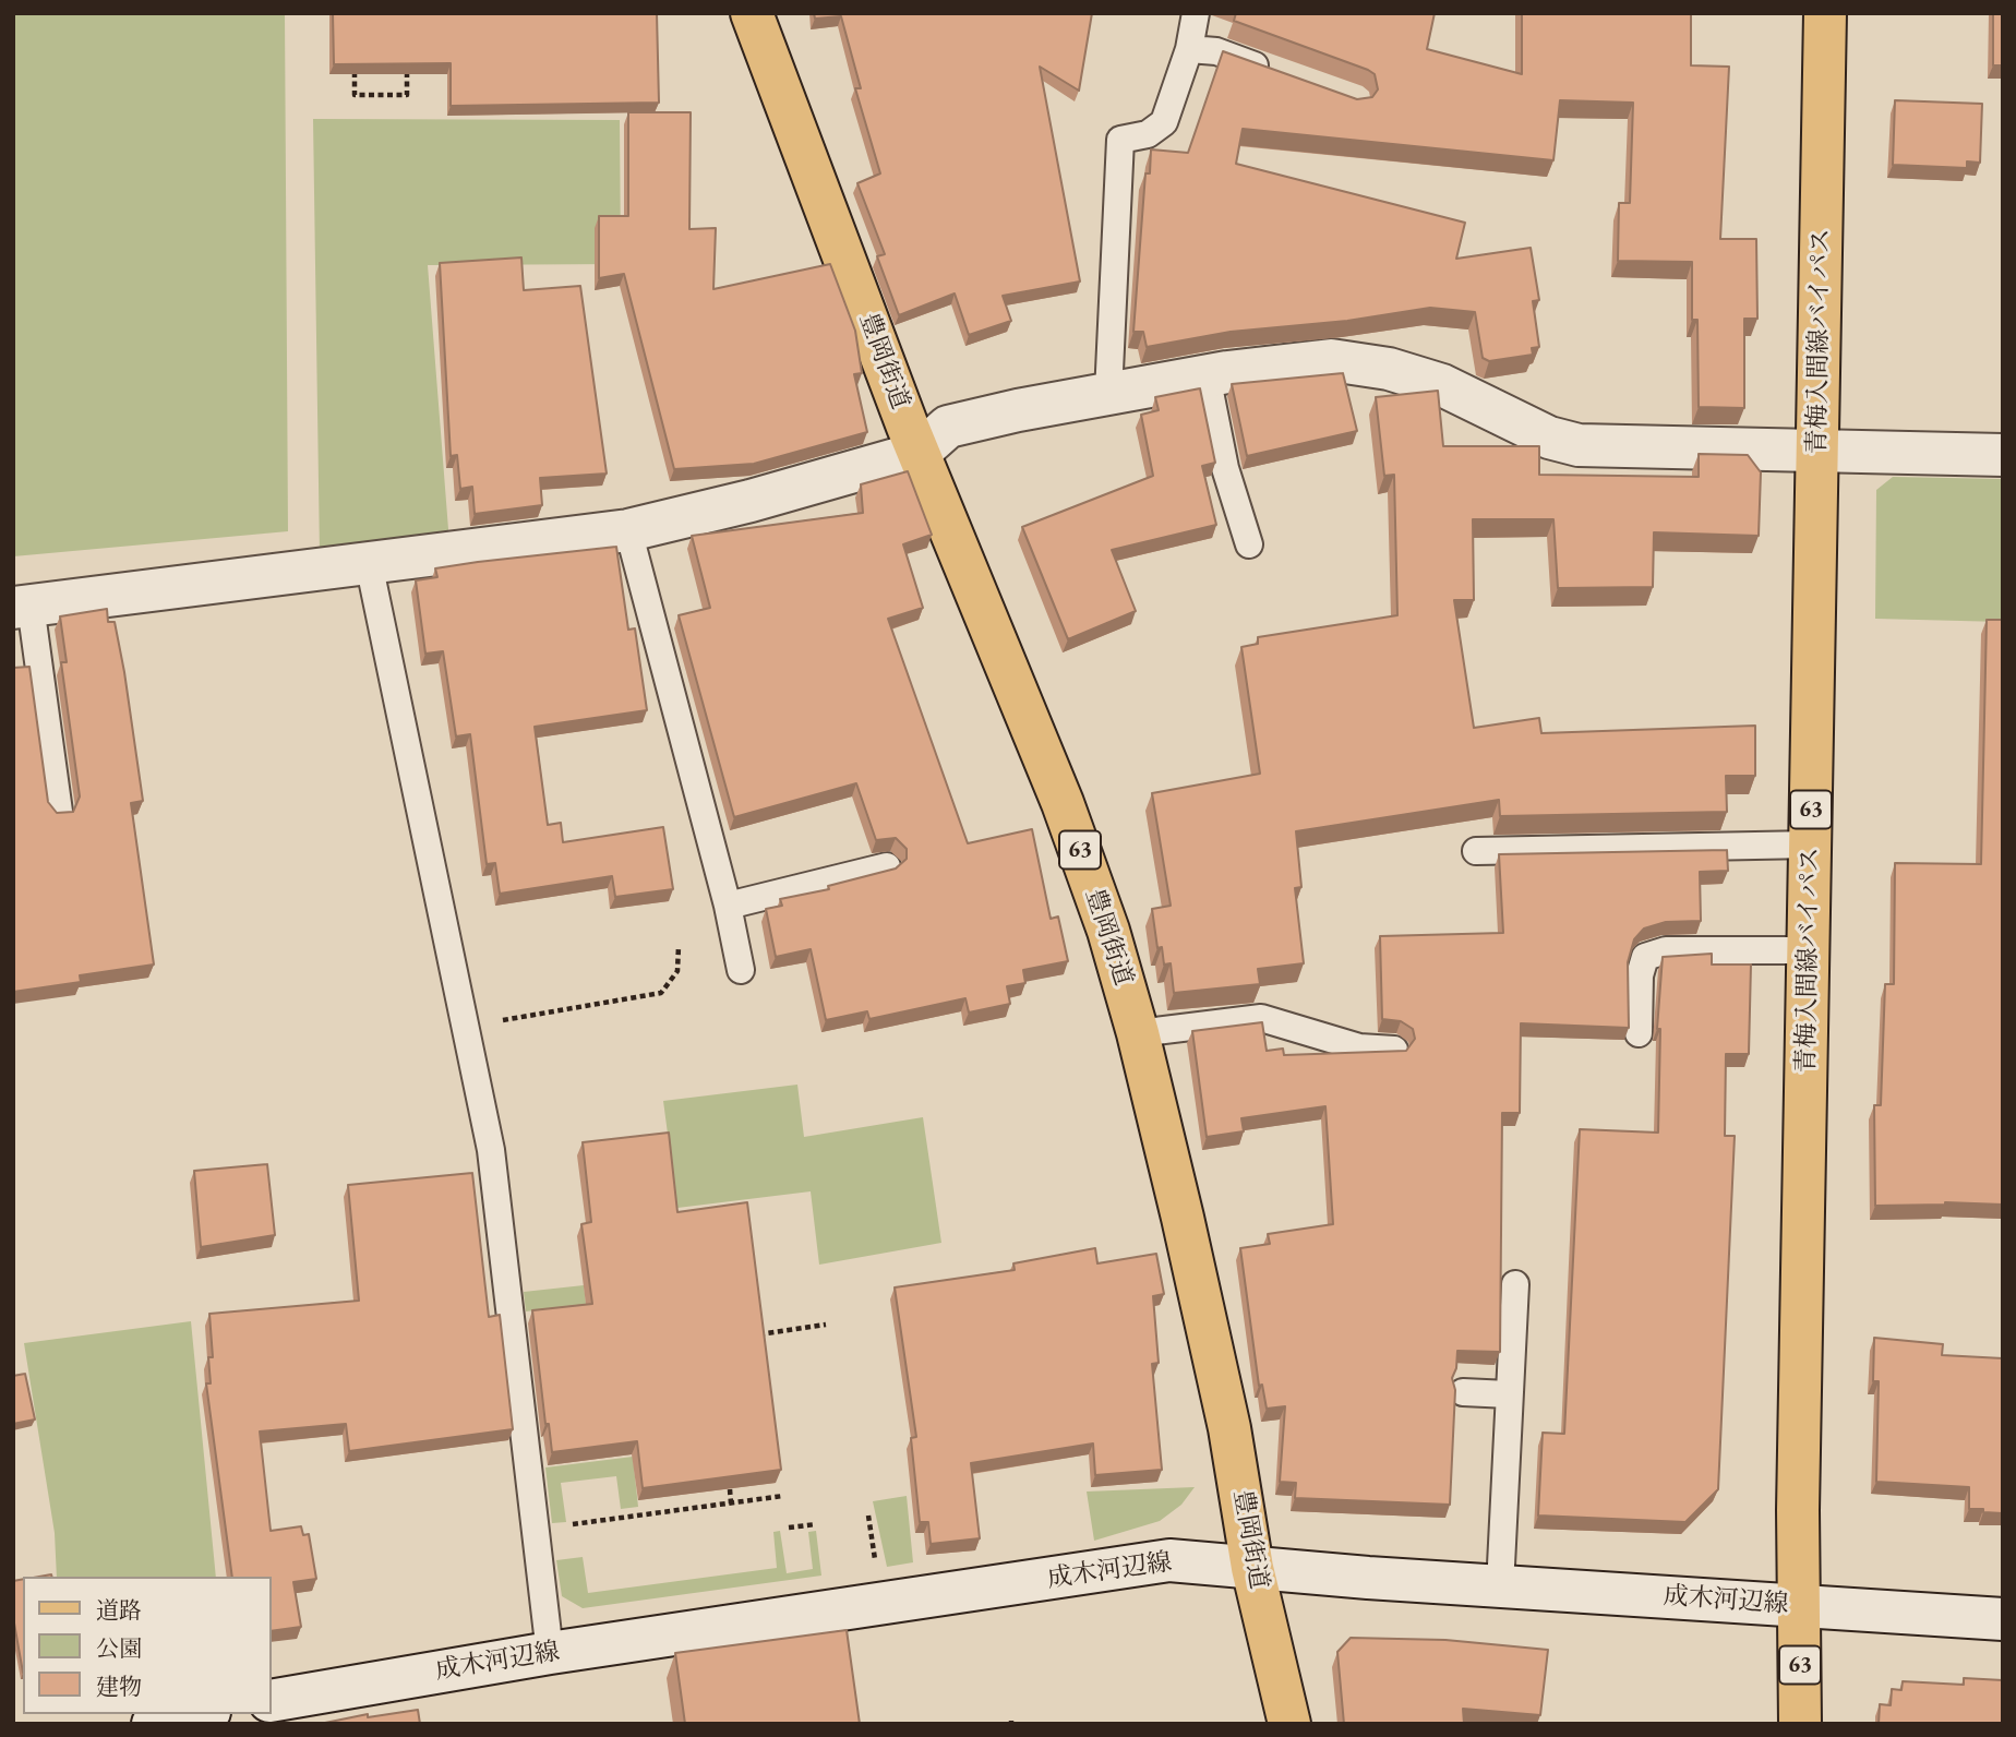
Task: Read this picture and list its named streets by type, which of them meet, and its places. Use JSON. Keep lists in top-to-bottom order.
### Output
{
  "streets": {
    "main road": ["青梅入間線バイパス", "豊岡街道", "63"],
    "street": ["成木河辺線"]
  },
  "crossings": [
    ["青梅入間線バイパス", "成木河辺線"],
    ["豊岡街道", "成木河辺線"]
  ],
  "legend": ["道路", "公園", "建物"]
}
